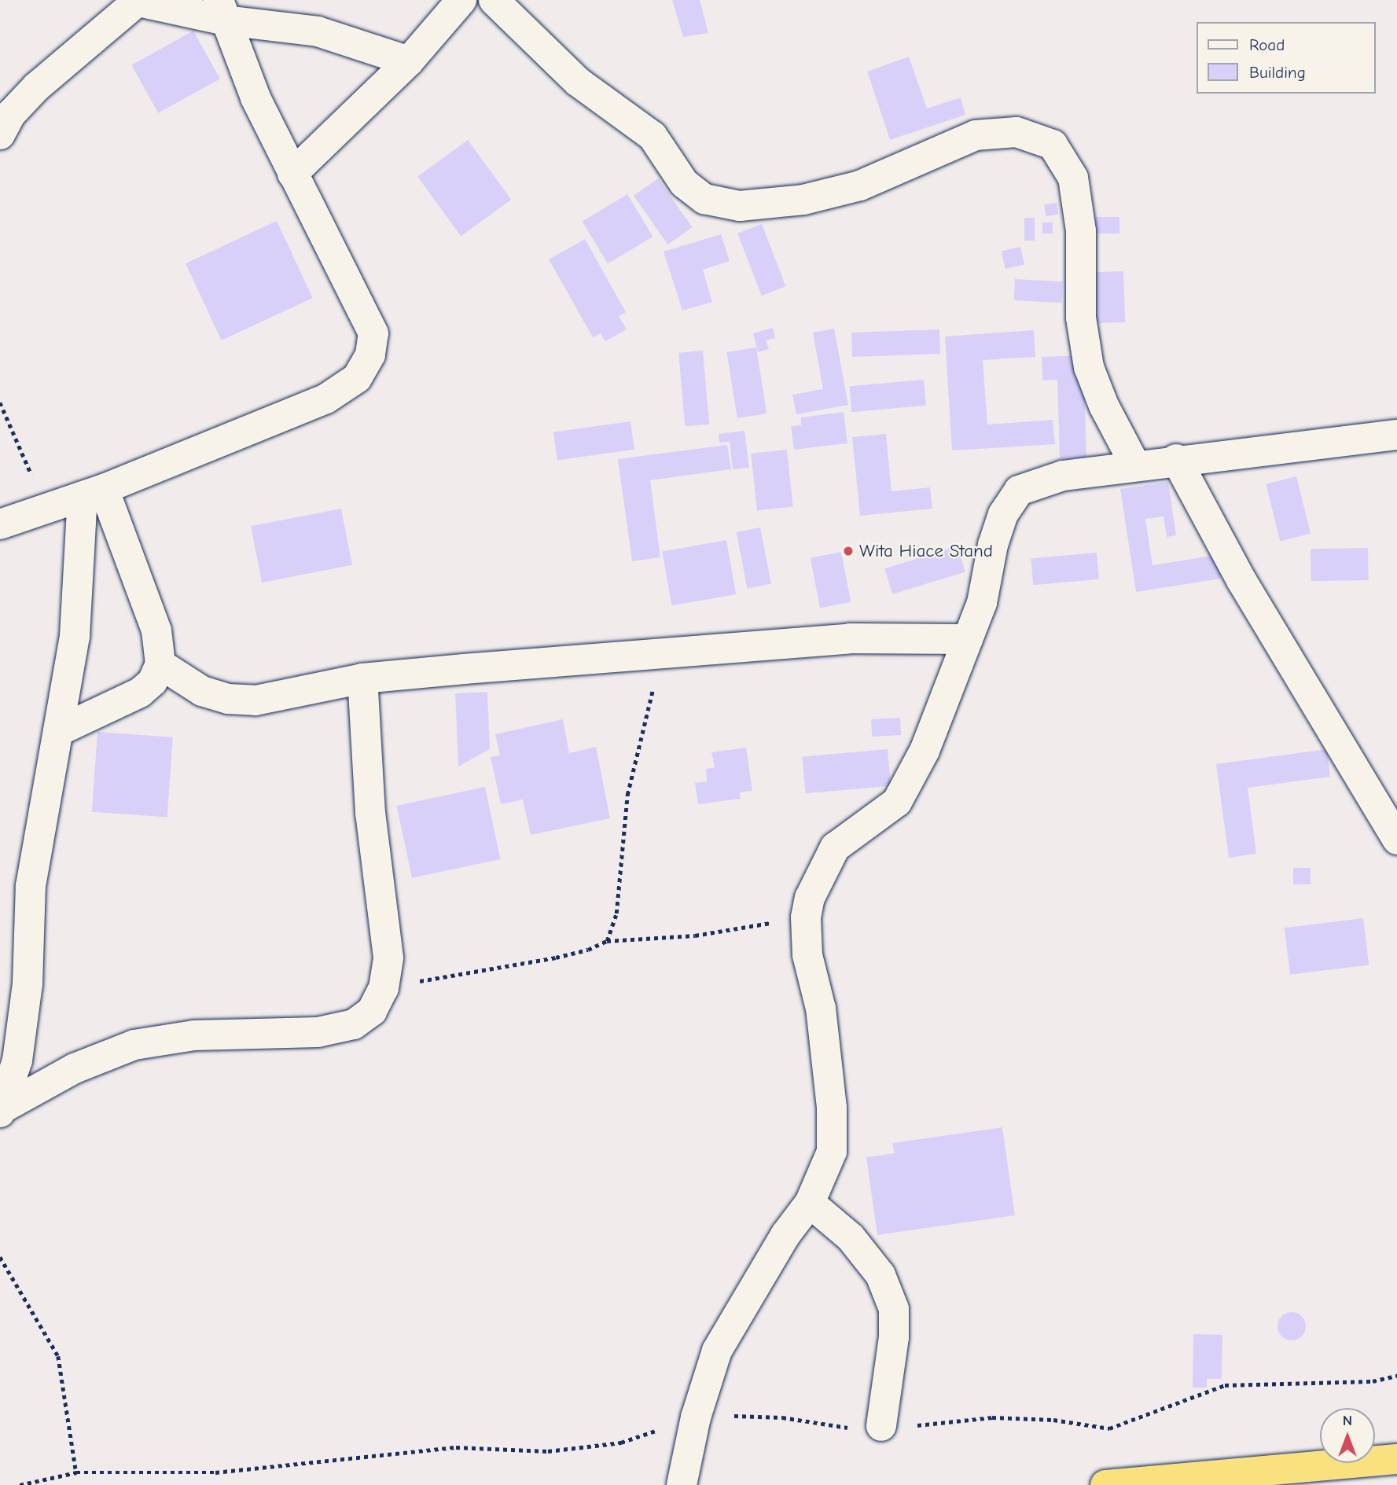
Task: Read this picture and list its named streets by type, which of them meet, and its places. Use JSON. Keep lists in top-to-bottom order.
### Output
{
  "places": ["Wita Hiace Stand"],
  "legend": ["Road", "Building"],
  "north": "top"
}
